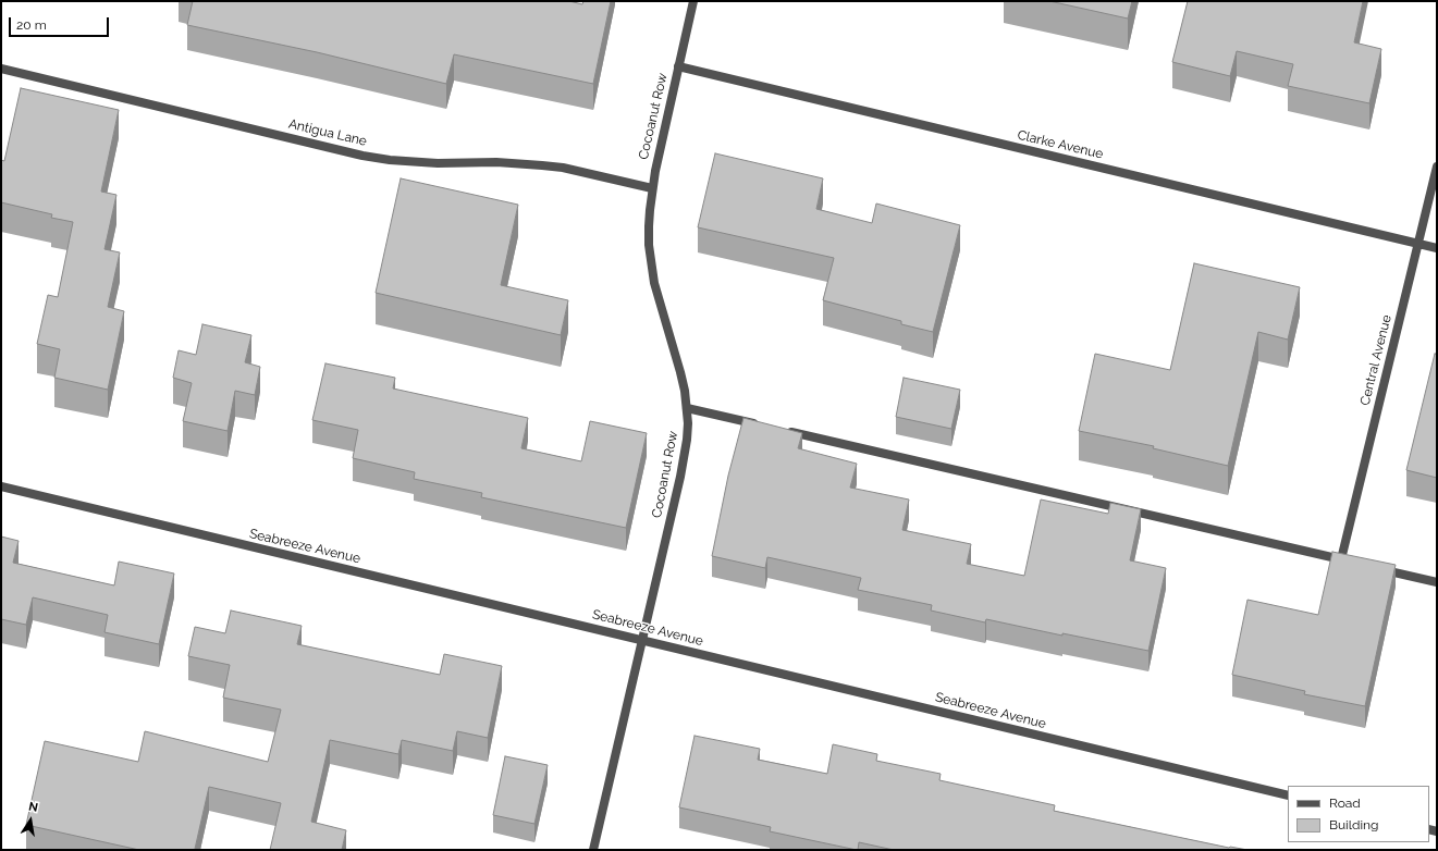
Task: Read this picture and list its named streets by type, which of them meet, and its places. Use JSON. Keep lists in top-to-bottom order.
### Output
{
  "streets": {
    "street": [
      "Cocoanut Row",
      "Antigua Lane",
      "Clarke Avenue",
      "Central Avenue",
      "Seabreeze Avenue"
    ]
  },
  "crossings": [
    ["Cocoanut Row", "Antigua Lane"],
    ["Cocoanut Row", "Clarke Avenue"],
    ["Cocoanut Row", "Seabreeze Avenue"],
    ["Clarke Avenue", "Central Avenue"]
  ],
  "legend": ["Road", "Building"],
  "scale_bar": "20 m",
  "north": "top"
}
